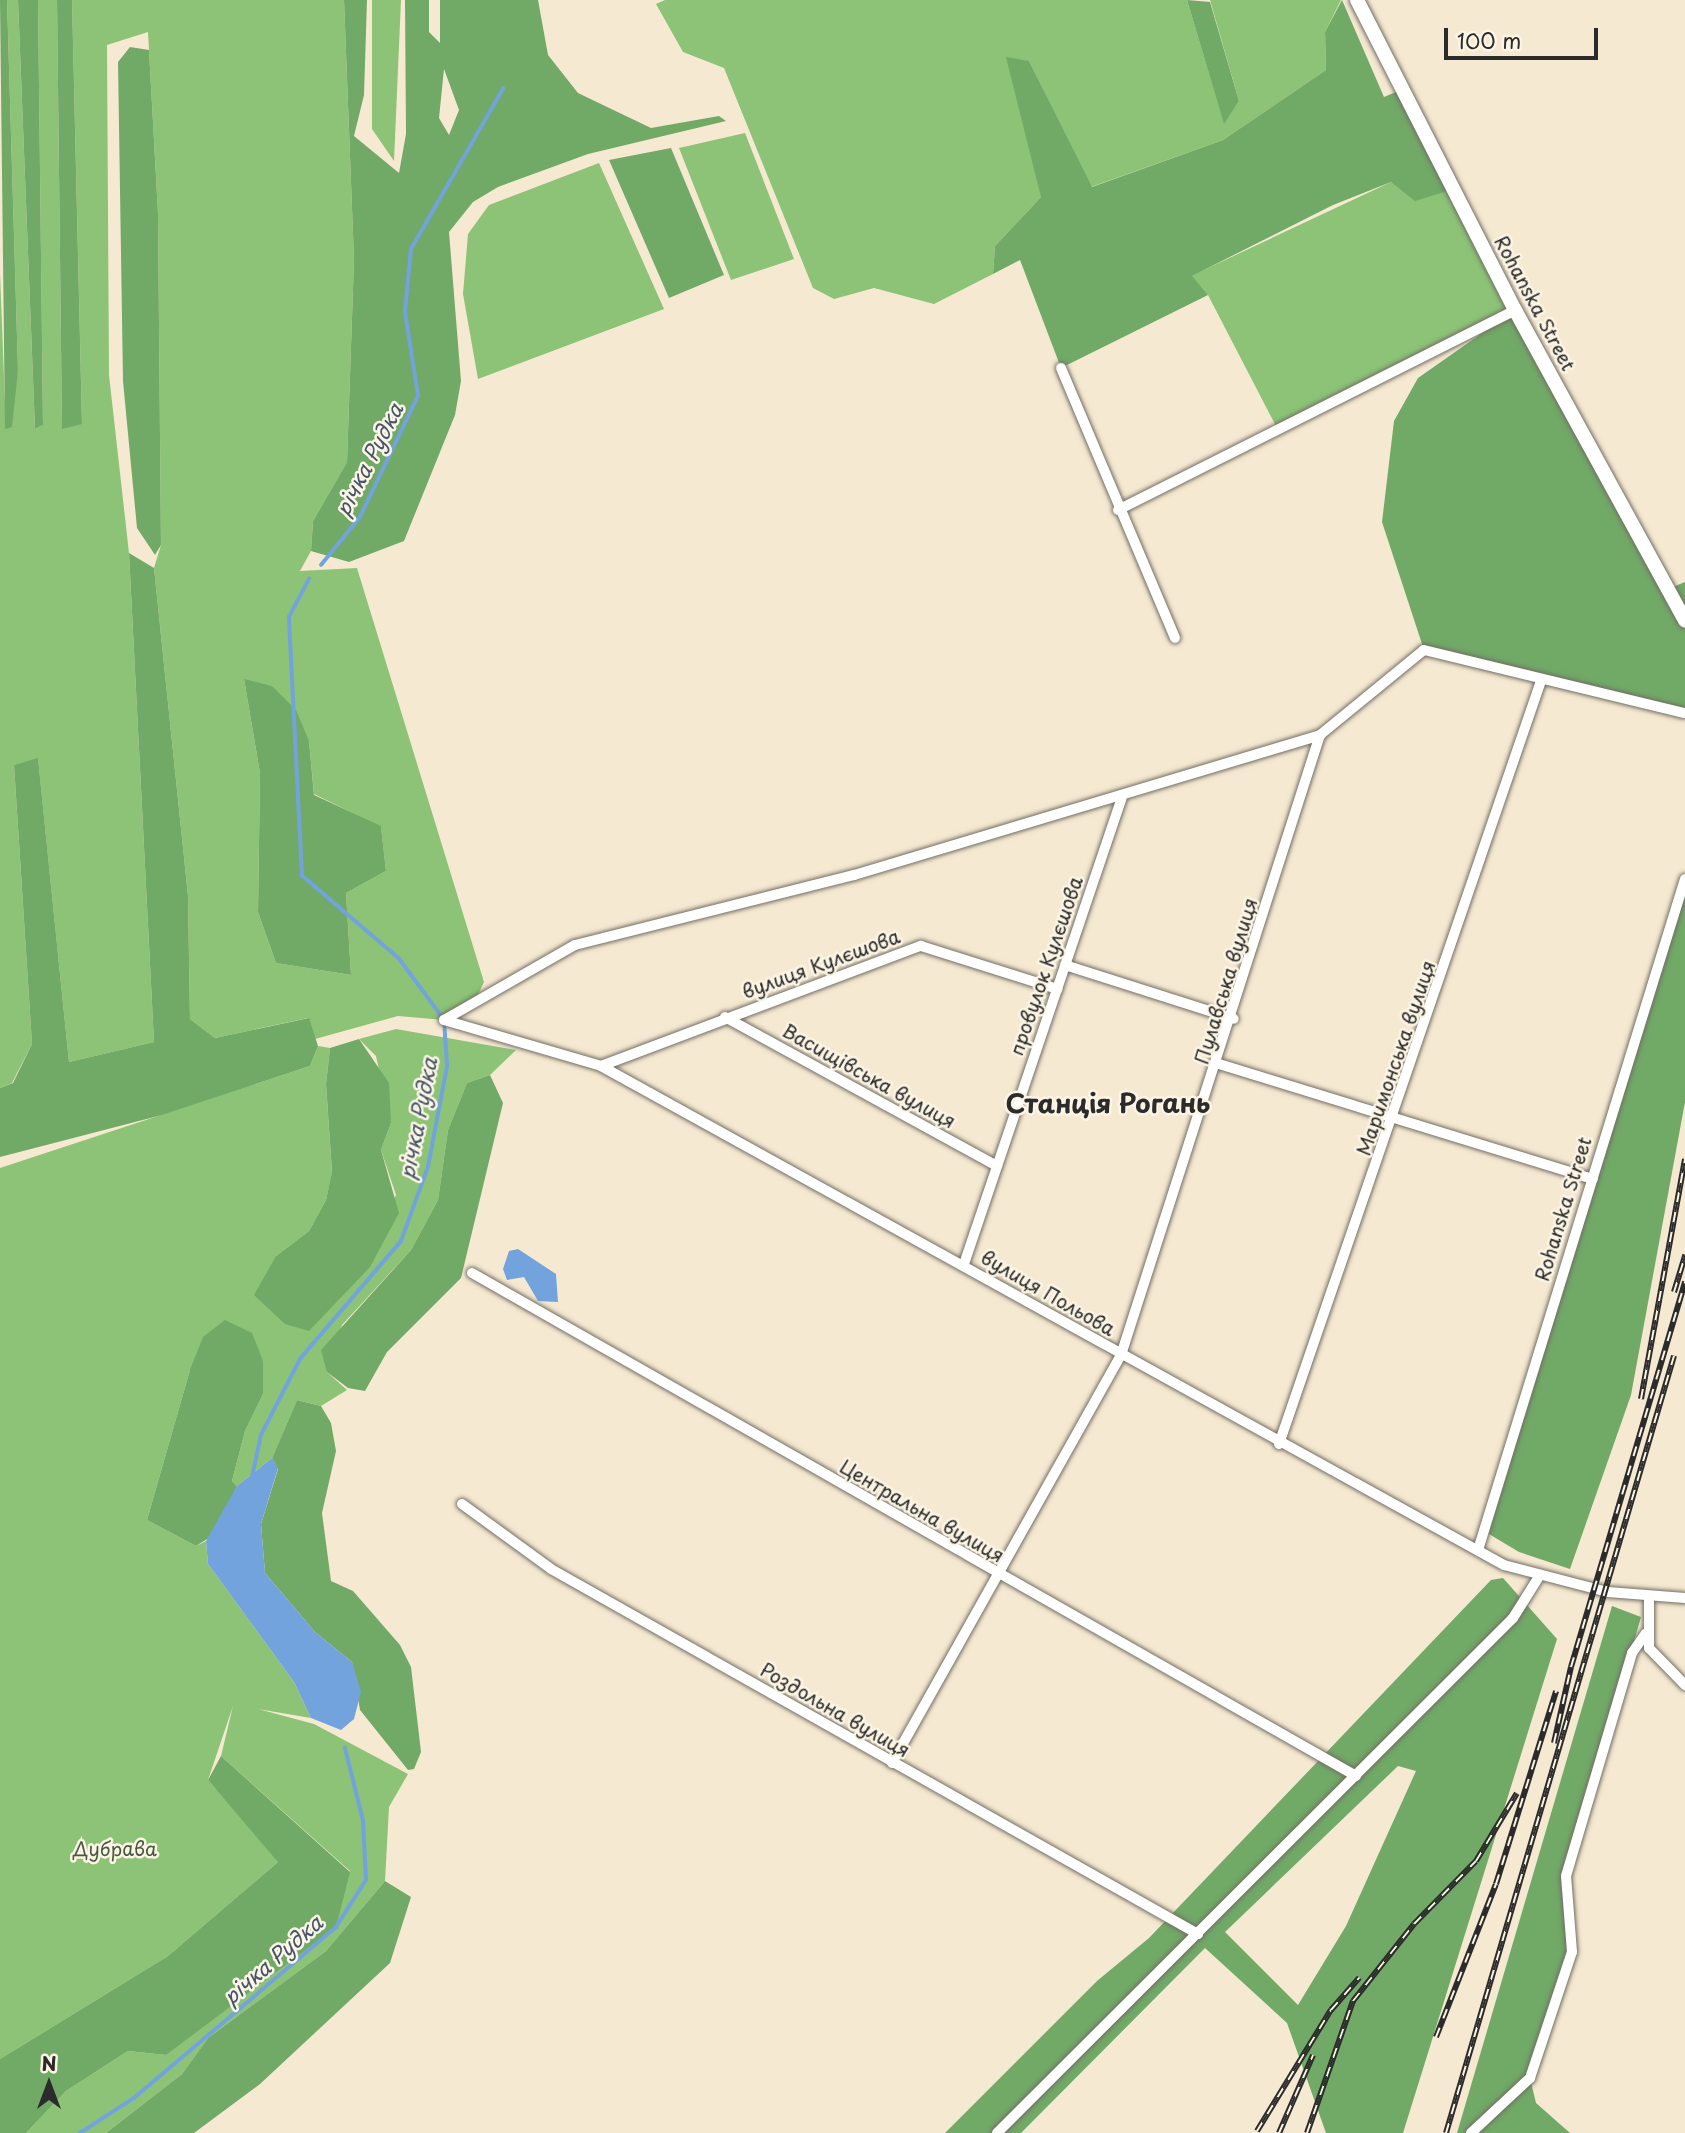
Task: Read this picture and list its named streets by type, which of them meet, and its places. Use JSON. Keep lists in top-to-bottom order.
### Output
{
  "streets": {
    "main road": ["Rohanska Street"],
    "street": [
      "вулиця Кулєшова",
      "провулок Кулєшова",
      "Пулавська вулиця",
      "Маримонська вулиця",
      "Васищівська вулиця",
      "вулиця Польова",
      "Центральна вулиця",
      "Роздольна вулиця"
    ]
  },
  "crossings": [
    ["Rohanska Street", "вулиця Польова"],
    ["вулиця Кулєшова", "провулок Кулєшова"],
    ["вулиця Кулєшова", "Васищівська вулиця"],
    ["вулиця Кулєшова", "вулиця Польова"],
    ["провулок Кулєшова", "Васищівська вулиця"],
    ["провулок Кулєшова", "вулиця Польова"],
    ["Пулавська вулиця", "вулиця Польова"],
    ["Пулавська вулиця", "Центральна вулиця"],
    ["Пулавська вулиця", "Роздольна вулиця"],
    ["Маримонська вулиця", "вулиця Польова"]
  ],
  "districts": ["Станція Рогань"],
  "water": ["річка Рудка"],
  "parks": ["Дубрава"],
  "scale_bar": "100 m",
  "north": "top"
}
